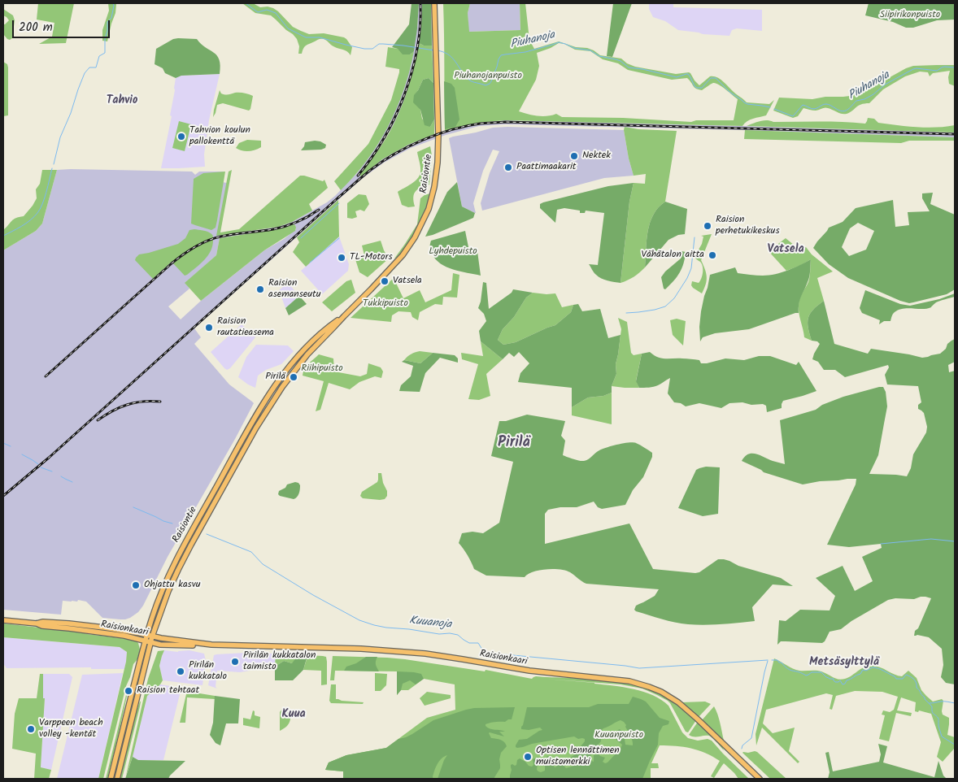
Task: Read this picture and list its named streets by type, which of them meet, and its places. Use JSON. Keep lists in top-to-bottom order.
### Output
{
  "streets": {
    "main road": ["Raisiontie", "Raisionkaari"]
  },
  "crossings": [
    ["Raisiontie", "Raisionkaari"]
  ],
  "districts": [
    "Tahvio",
    "Vatsela",
    "Pirilä",
    "Metsäsylttylä",
    "Kuua"
  ],
  "water": ["Piuhanoja", "Kuuanoja"],
  "parks": [
    "Siipirikonpuisto",
    "Piuhanojanpuisto",
    "Lyhdepuisto",
    "Tukkipuisto",
    "Riihipuisto",
    "Kuuanpuisto"
  ],
  "places": [
    "Tahvion koulun pallokenttä",
    "Nektek",
    "Paattimaakarit",
    "Raision perhetukikeskus",
    "Vähätalon aitta",
    "TL-Motors",
    "Vatsela",
    "Raision asemanseutu",
    "Raision rautatieasema",
    "Pirilä",
    "Ohjattu kasvu",
    "Pirilän kukkatalon taimisto",
    "Pirilän kukkatalo",
    "Raision tehtaat",
    "Varppeen beach volley -kentät",
    "Optisen lennättimen muistomerkki"
  ],
  "scale_bar": "200 m"
}
